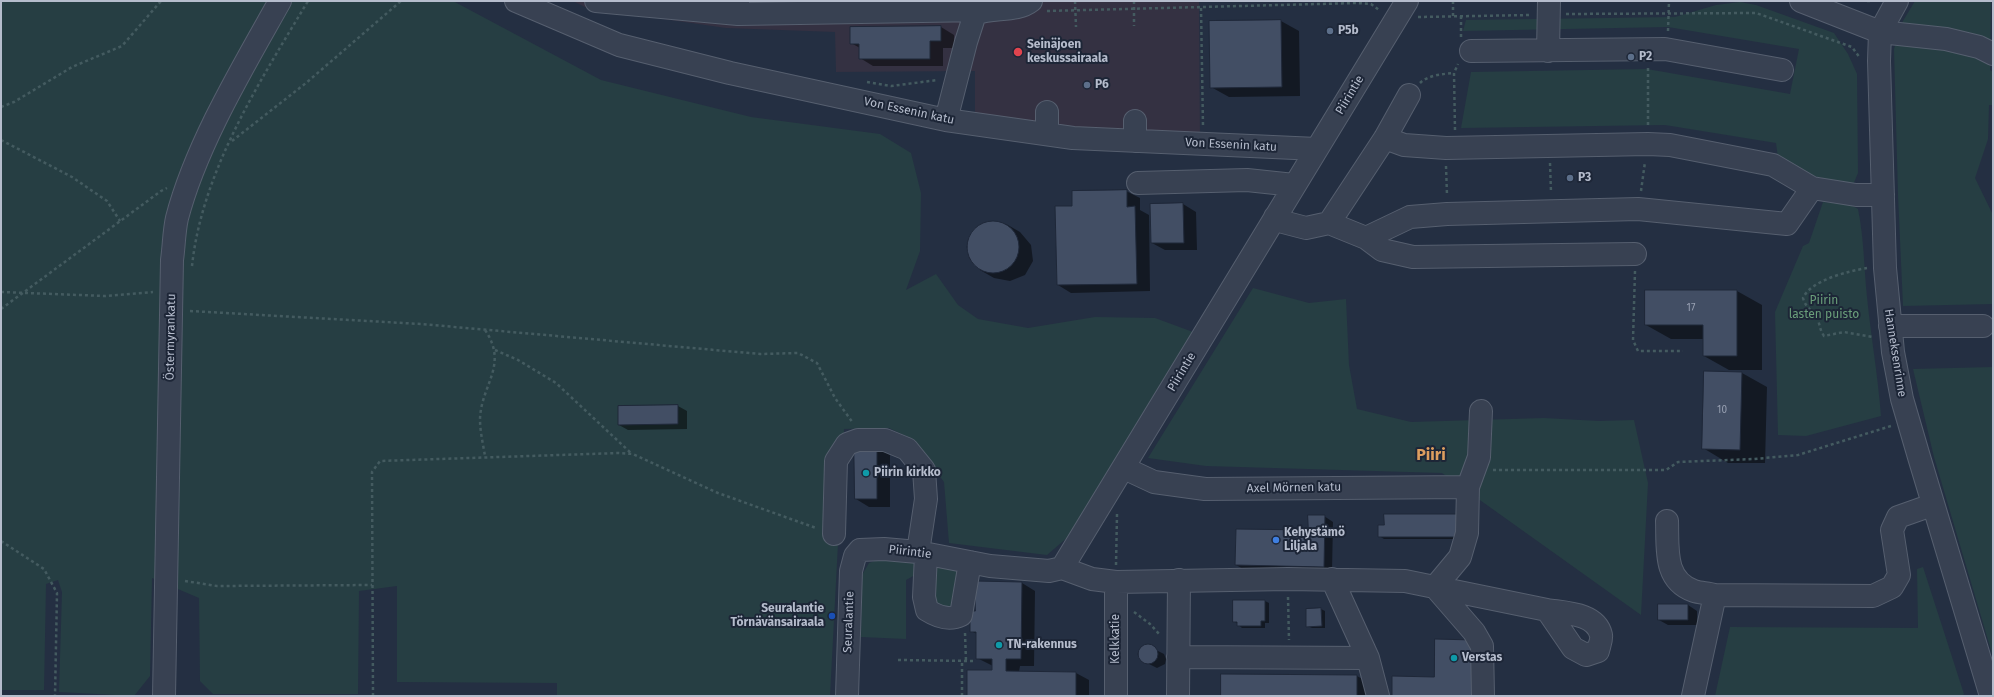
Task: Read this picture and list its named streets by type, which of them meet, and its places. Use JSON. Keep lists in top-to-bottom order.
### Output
{
  "streets": {
    "street": [
      "Piirintie",
      "Von Essenin katu",
      "Östermyrankatu",
      "Hanneksenrinne",
      "Axel Mörnen katu",
      "Seuralantie",
      "Kelkkatie"
    ]
  },
  "crossings": [
    ["Piirintie", "Von Essenin katu"],
    ["Piirintie", "Axel Mörnen katu"],
    ["Piirintie", "Seuralantie"]
  ],
  "districts": ["Piiri"],
  "parks": ["Piirin lasten puisto"],
  "places": [
    "P5b",
    "Seinäjoen keskussairaala",
    "P2",
    "P6",
    "P3",
    "Piirin kirkko",
    "Kehystämö Liljala",
    "Seuralantie Törnävänsairaala",
    "TN-rakennus",
    "Verstas"
  ],
  "house_numbers": ["17", "10"]
}
